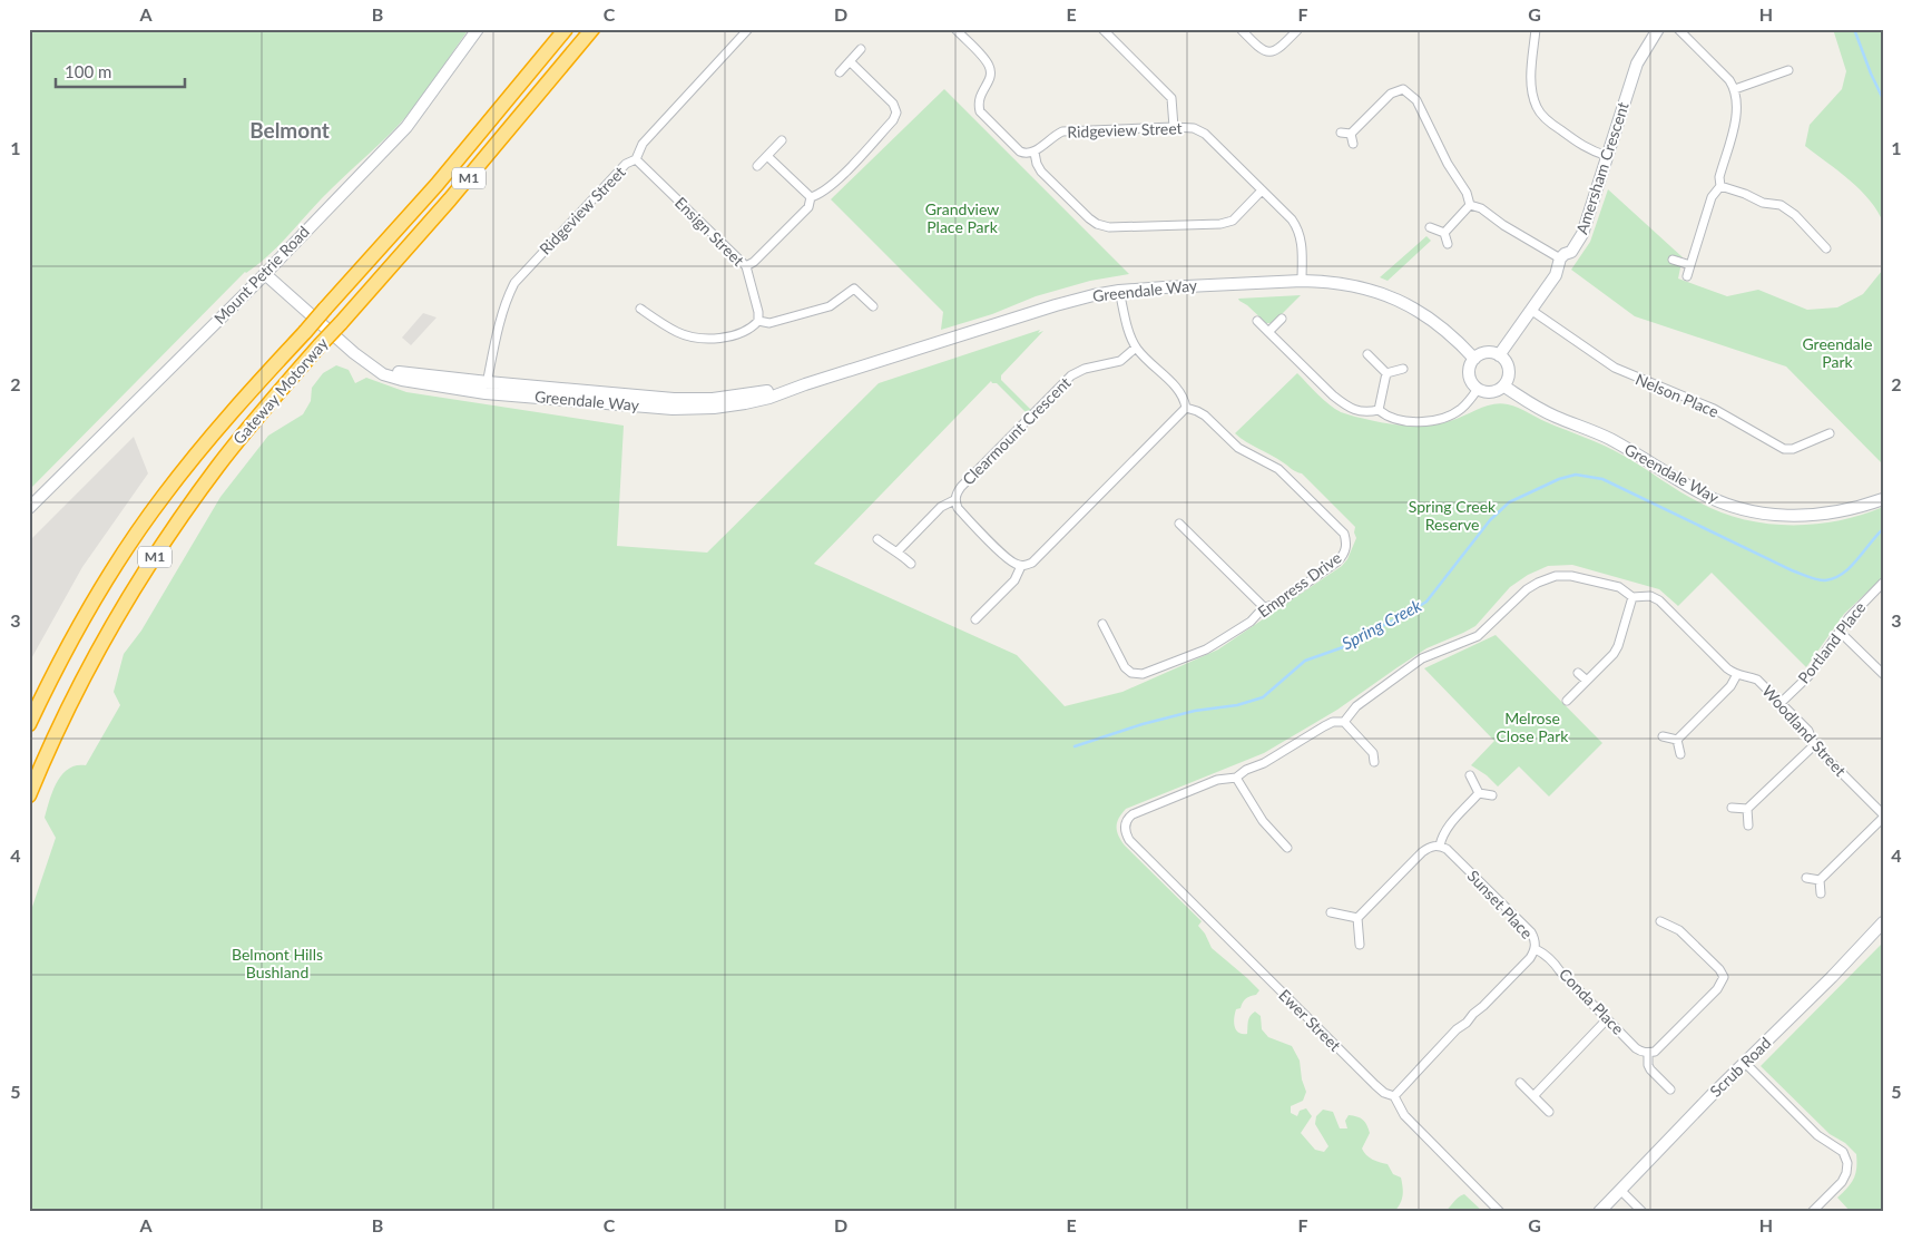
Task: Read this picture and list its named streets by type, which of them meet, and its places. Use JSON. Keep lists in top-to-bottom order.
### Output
{
  "streets": {
    "highway": ["M1", "Gateway Motorway"],
    "street": [
      "Ridgeview Street",
      "Amersham Crescent",
      "Ensign Street",
      "Mount Petrie Road",
      "Greendale Way",
      "Nelson Place",
      "Clearmount Crescent",
      "Empress Drive",
      "Portland Place",
      "Woodland Street",
      "Sunset Place",
      "Conda Place",
      "Ewer Street",
      "Scrub Road"
    ]
  },
  "crossings": [
    ["Ridgeview Street", "Ensign Street"],
    ["Ridgeview Street", "Greendale Way"],
    ["Amersham Crescent", "Greendale Way"],
    ["Amersham Crescent", "Nelson Place"],
    ["Mount Petrie Road", "Greendale Way"],
    ["Portland Place", "Woodland Street"],
    ["Sunset Place", "Conda Place"],
    ["Sunset Place", "Ewer Street"]
  ],
  "districts": ["Belmont"],
  "water": ["Spring Creek"],
  "parks": [
    "Grandview Place Park",
    "Greendale Park",
    "Spring Creek Reserve",
    "Melrose Close Park",
    "Belmont Hills Bushland"
  ],
  "scale_bar": "100 m",
  "grid": {
    "columns": [
      "A",
      "B",
      "C",
      "D",
      "E",
      "F",
      "G",
      "H"
    ],
    "rows": [
      "1",
      "2",
      "3",
      "4",
      "5"
    ]
  }
}
